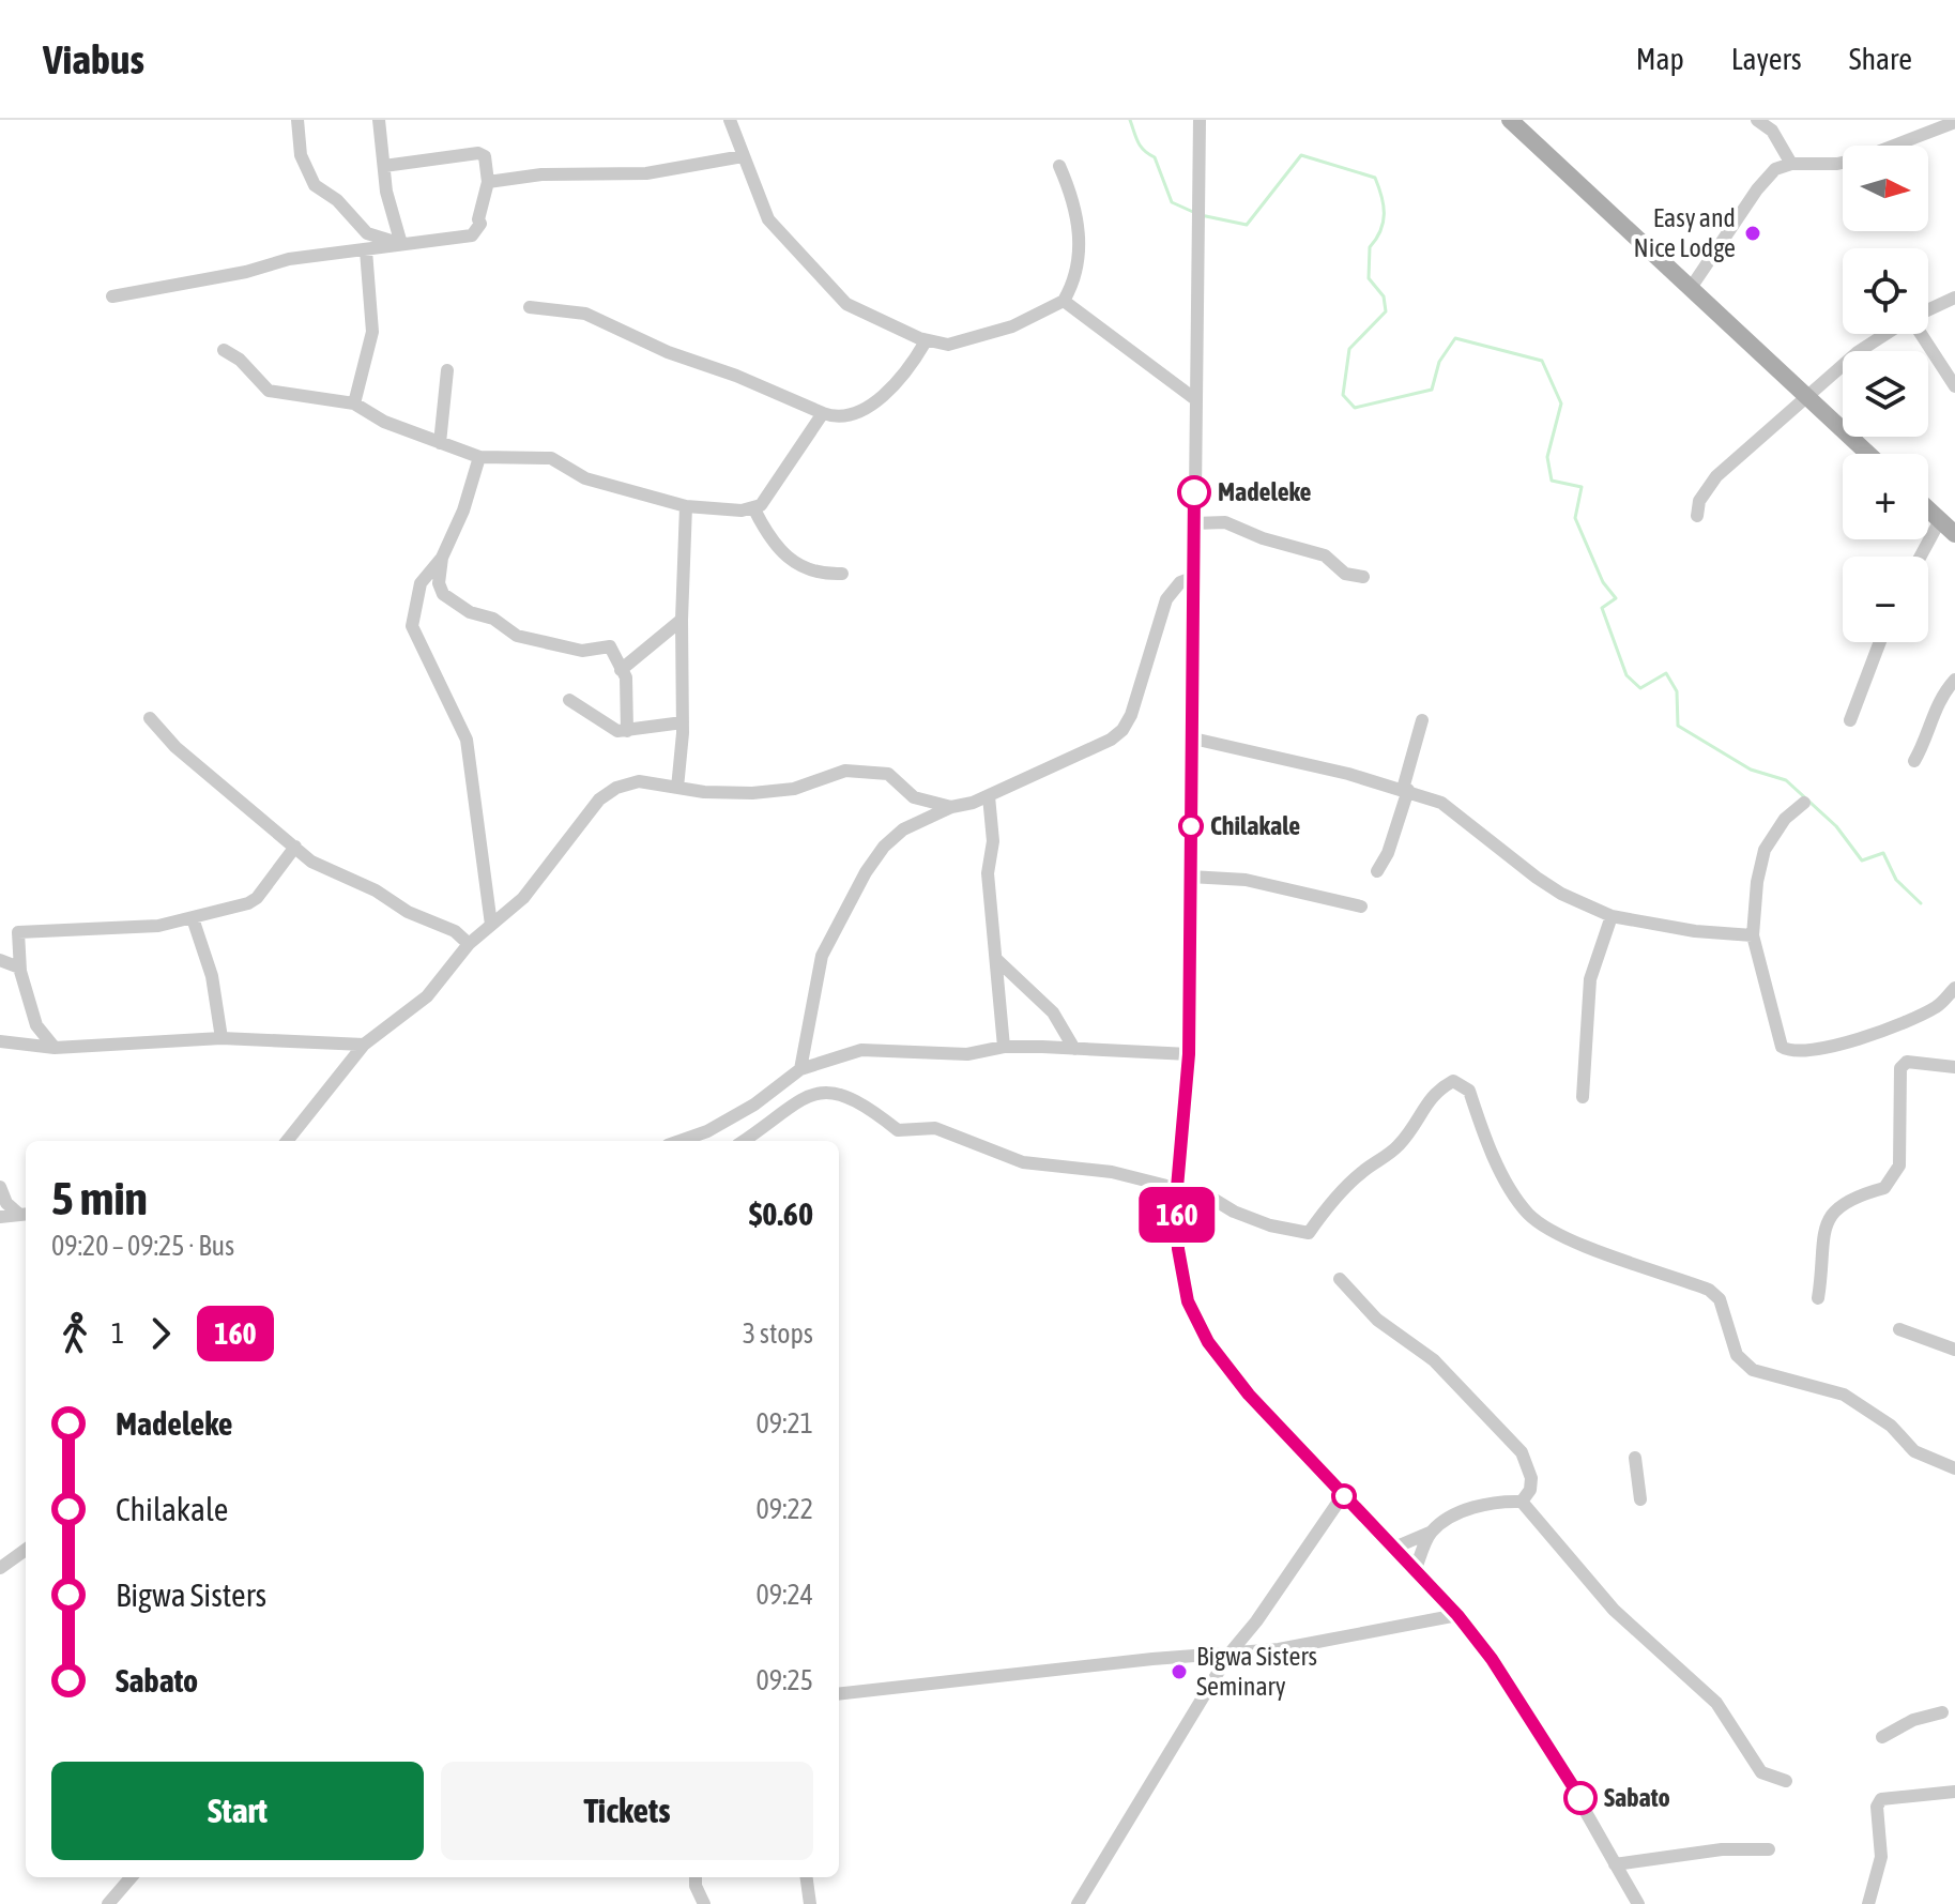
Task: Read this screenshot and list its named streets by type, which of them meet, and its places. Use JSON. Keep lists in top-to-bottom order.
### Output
{
  "places": [
    "Easy and Nice Lodge",
    "Madeleke",
    "Chilakale",
    "Bigwa Sisters Seminary",
    "Sabato"
  ],
  "lines": ["bus line 160"],
  "north": "right",
  "page": {
    "header": "Viabus",
    "nav": ["Map", "Layers", "Share"],
    "on_map": "160",
    "map_buttons": ["+", "−"],
    "heading": ["5 min", "09:20 – 09:25 · Bus", "$0.60"],
    "legs": ["1", "160", "3 stops"],
    "list": [
      {
        "name": "Madeleke",
        "value": "09:21"
      },
      {
        "name": "Chilakale",
        "value": "09:22"
      },
      {
        "name": "Bigwa Sisters",
        "value": "09:24"
      },
      {
        "name": "Sabato",
        "value": "09:25"
      }
    ],
    "buttons": ["Start", "Tickets"]
  }
}
